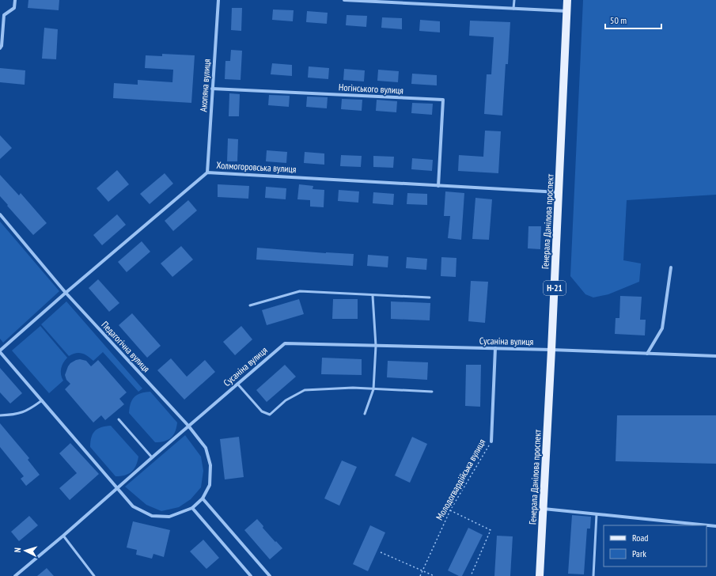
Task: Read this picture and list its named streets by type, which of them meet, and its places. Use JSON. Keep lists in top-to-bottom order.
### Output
{
  "streets": {
    "main road": ["Генерала Данілова проспект", "Н-21"],
    "street": [
      "Акопяна вулиця",
      "Ногінського вулиця",
      "Холмогоровська вулиця",
      "Сусаніна вулиця",
      "Педагогічна вулиця",
      "Молодогвардійська вулиця"
    ]
  },
  "crossings": [
    ["Акопяна вулиця", "Ногінського вулиця"],
    ["Акопяна вулиця", "Холмогоровська вулиця"],
    ["Ногінського вулиця", "Холмогоровська вулиця"],
    ["Холмогоровська вулиця", "Генерала Данілова проспект"],
    ["Холмогоровська вулиця", "Педагогічна вулиця"],
    ["Генерала Данілова проспект", "Сусаніна вулиця"],
    ["Сусаніна вулиця", "Педагогічна вулиця"],
    ["Сусаніна вулиця", "Молодогвардійська вулиця"]
  ],
  "legend": ["Road", "Park"],
  "scale_bar": "50 m",
  "north": "left"
}
